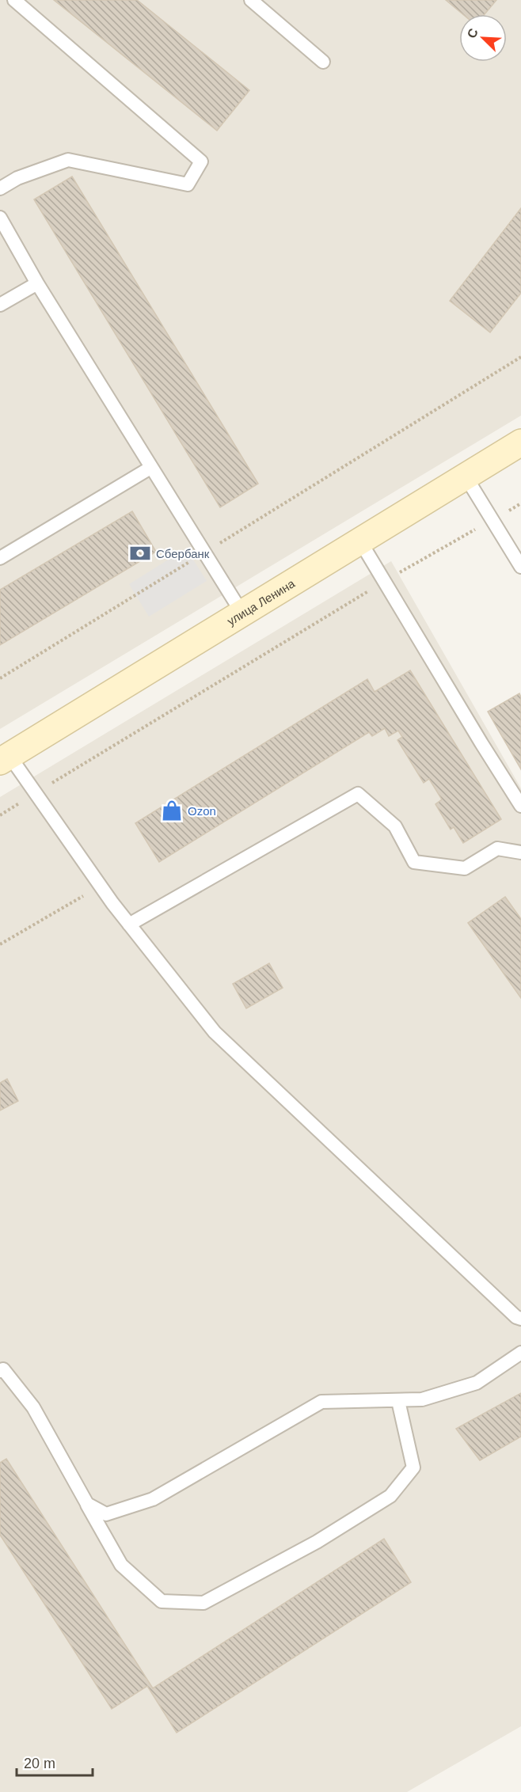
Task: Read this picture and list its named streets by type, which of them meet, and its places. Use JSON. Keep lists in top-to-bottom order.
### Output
{
  "streets": {
    "street": ["улица Ленина"]
  },
  "places": {
    "bank": ["Сбербанк"],
    "shop": ["Ozon"]
  },
  "scale_bar": "20 m",
  "north": "top left"
}
